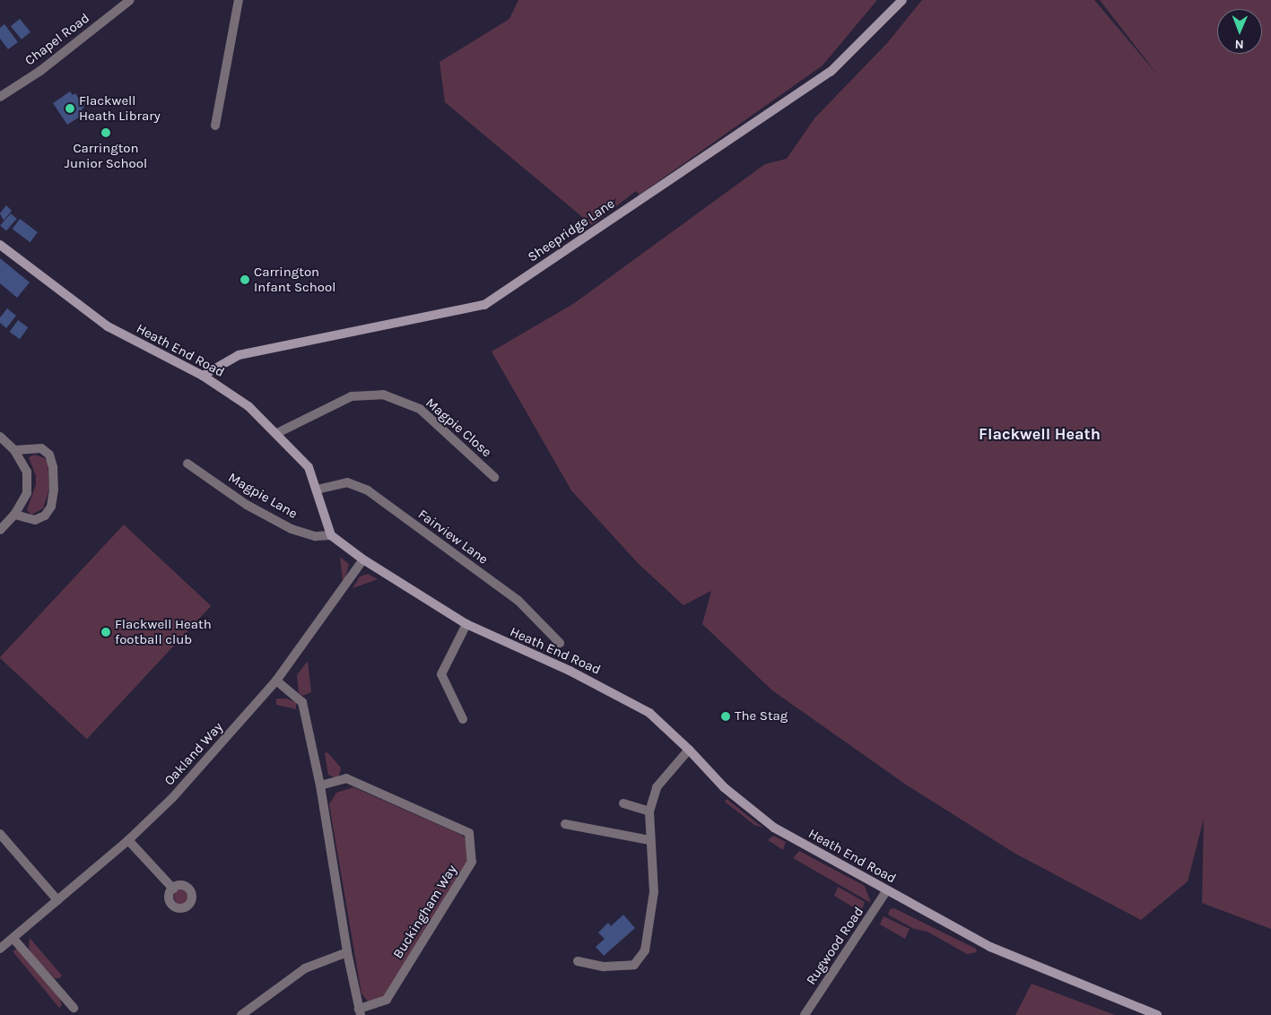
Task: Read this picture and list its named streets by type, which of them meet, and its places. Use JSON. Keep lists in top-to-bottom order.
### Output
{
  "streets": {
    "street": [
      "Chapel Road",
      "Sheepridge Lane",
      "Heath End Road",
      "Magpie Close",
      "Magpie Lane",
      "Fairview Lane",
      "Oakland Way",
      "Buckingham Way",
      "Rugwood Road"
    ]
  },
  "crossings": [
    ["Sheepridge Lane", "Heath End Road"],
    ["Heath End Road", "Magpie Close"],
    ["Heath End Road", "Magpie Lane"],
    ["Heath End Road", "Fairview Lane"],
    ["Heath End Road", "Oakland Way"],
    ["Heath End Road", "Rugwood Road"],
    ["Oakland Way", "Buckingham Way"]
  ],
  "districts": ["Flackwell Heath"],
  "places": [
    "Flackwell Heath Library",
    "Carrington Junior School",
    "Carrington Infant School",
    "Flackwell Heath football club",
    "The Stag"
  ],
  "north": "bottom"
}
